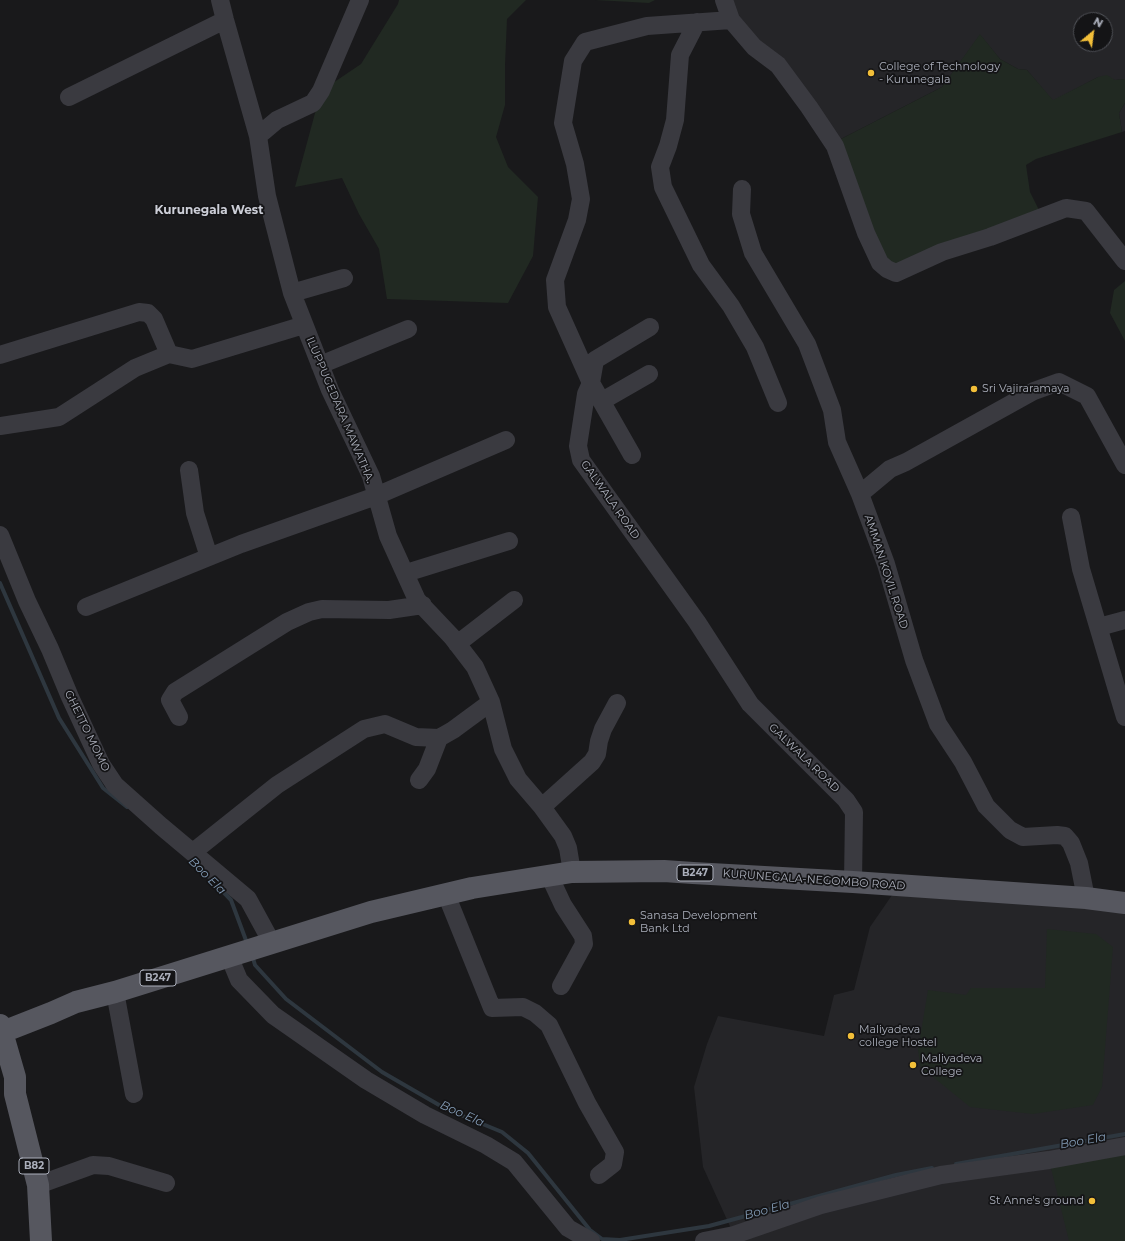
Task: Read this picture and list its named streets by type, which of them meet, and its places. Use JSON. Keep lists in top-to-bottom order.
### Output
{
  "streets": {
    "main road": ["B247", "KURUNEGALA-NEGOMBO ROAD", "B82"],
    "street": [
      "ILUPPUGEDARA MAWATHA.",
      "GALWALA ROAD",
      "AMMAN KOVIL ROAD",
      "GHETTO MOMO"
    ]
  },
  "crossings": [
    ["ILUPPUGEDARA MAWATHA.", "KURUNEGALA-NEGOMBO ROAD"],
    ["GALWALA ROAD", "KURUNEGALA-NEGOMBO ROAD"],
    ["AMMAN KOVIL ROAD", "KURUNEGALA-NEGOMBO ROAD"],
    ["GHETTO MOMO", "B247"],
    ["GHETTO MOMO", "KURUNEGALA-NEGOMBO ROAD"],
    ["B247", "KURUNEGALA-NEGOMBO ROAD"],
    ["B247", "B82"]
  ],
  "districts": ["Kurunegala West"],
  "water": ["Boo Ela"],
  "places": [
    "College of Technology - Kurunegala",
    "Sri Vajiraramaya",
    "Sanasa Development Bank Ltd",
    "Maliyadeva college Hostel",
    "Maliyadeva College",
    "St Anne's ground"
  ],
  "north": "top right"
}
